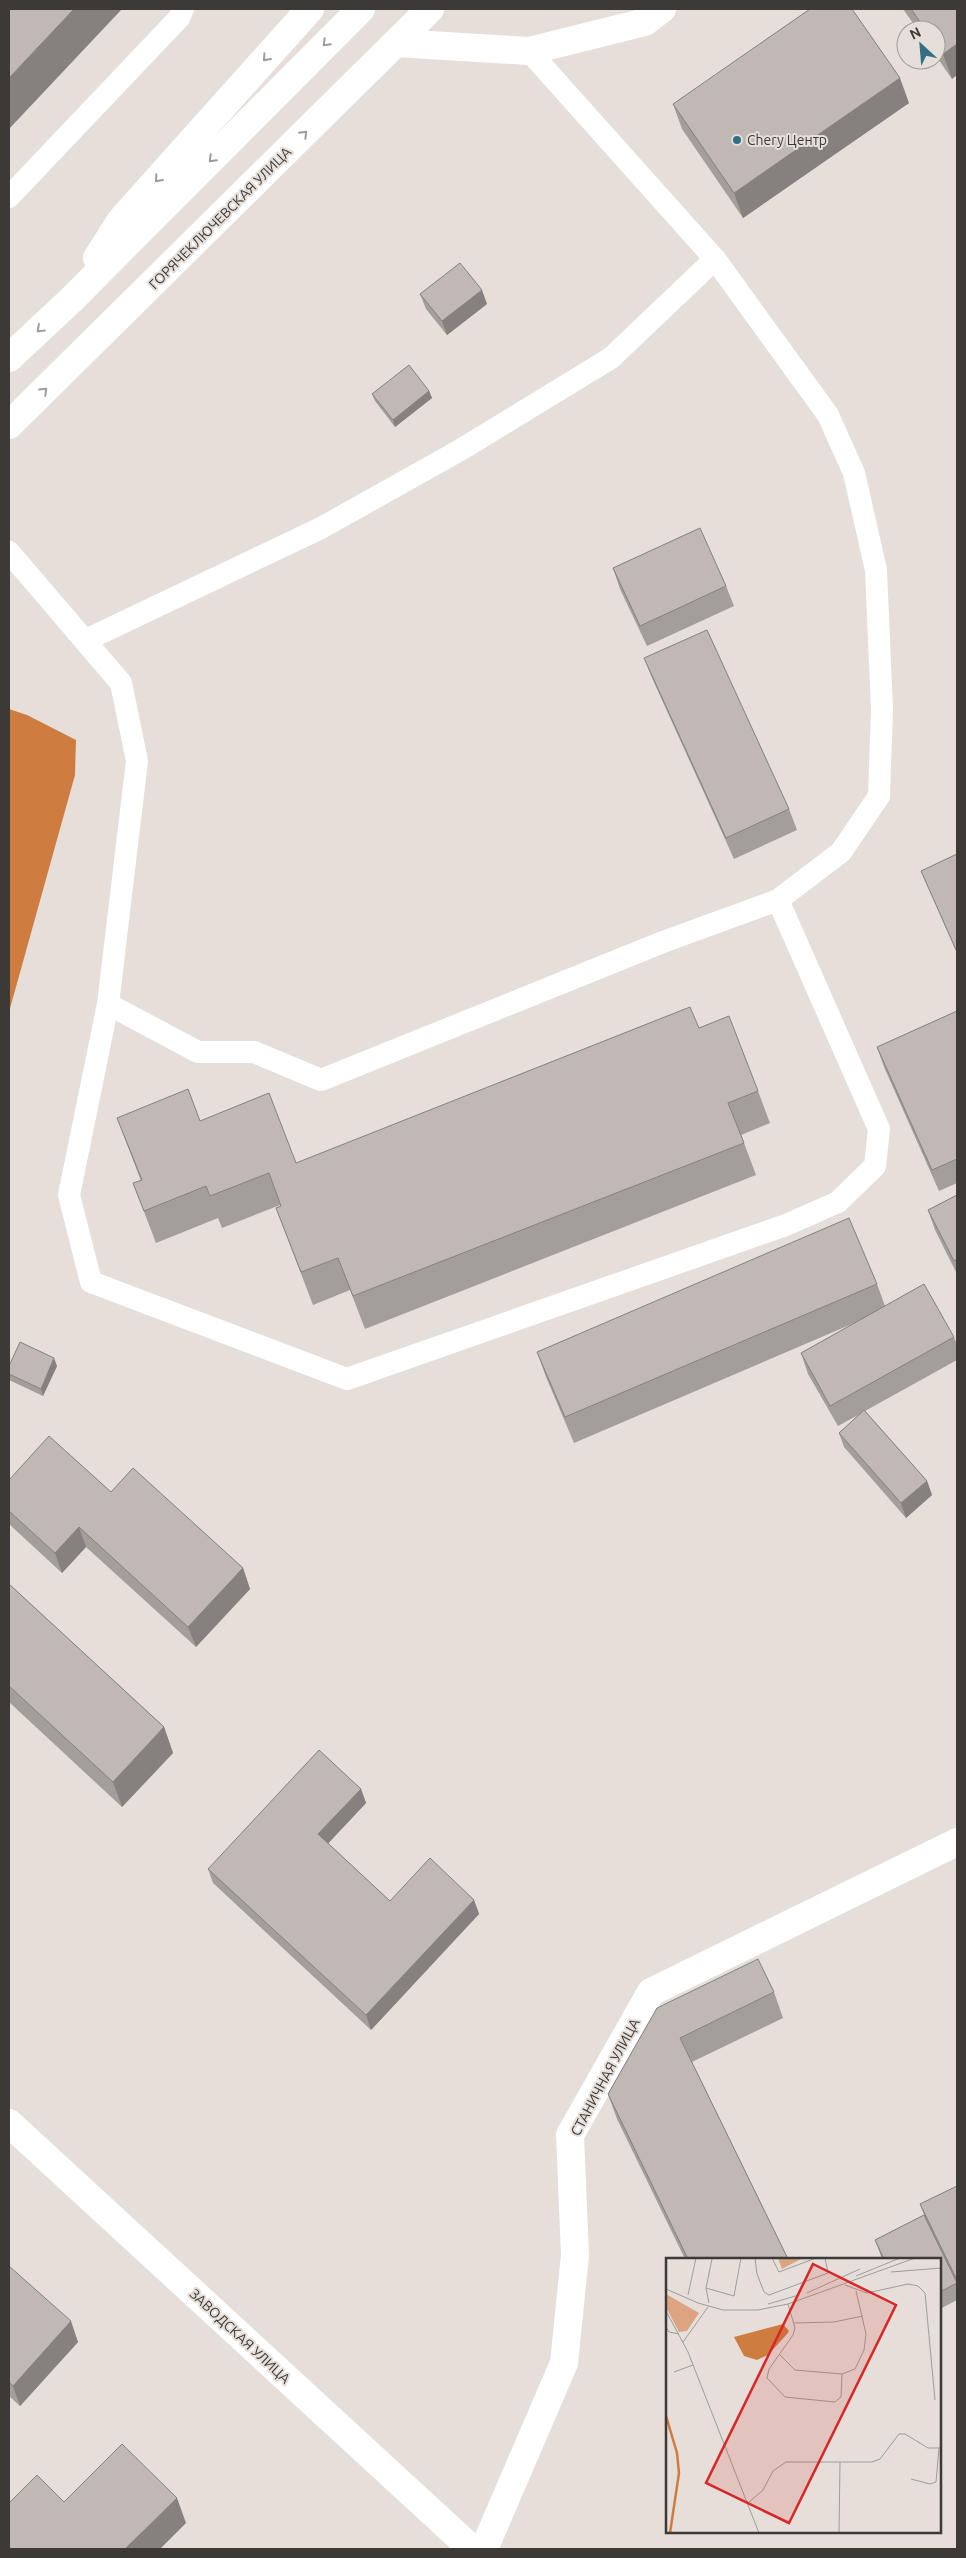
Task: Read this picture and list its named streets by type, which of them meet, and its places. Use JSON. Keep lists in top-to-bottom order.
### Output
{
  "streets": {
    "street": ["ГОРЯЧЕКЛЮЧЕВСКАЯ УЛИЦА", "СТАНИЧНАЯ УЛИЦА", "ЗАВОДСКАЯ УЛИЦА"]
  },
  "places": ["Chery Центр"],
  "north": "top left"
}
